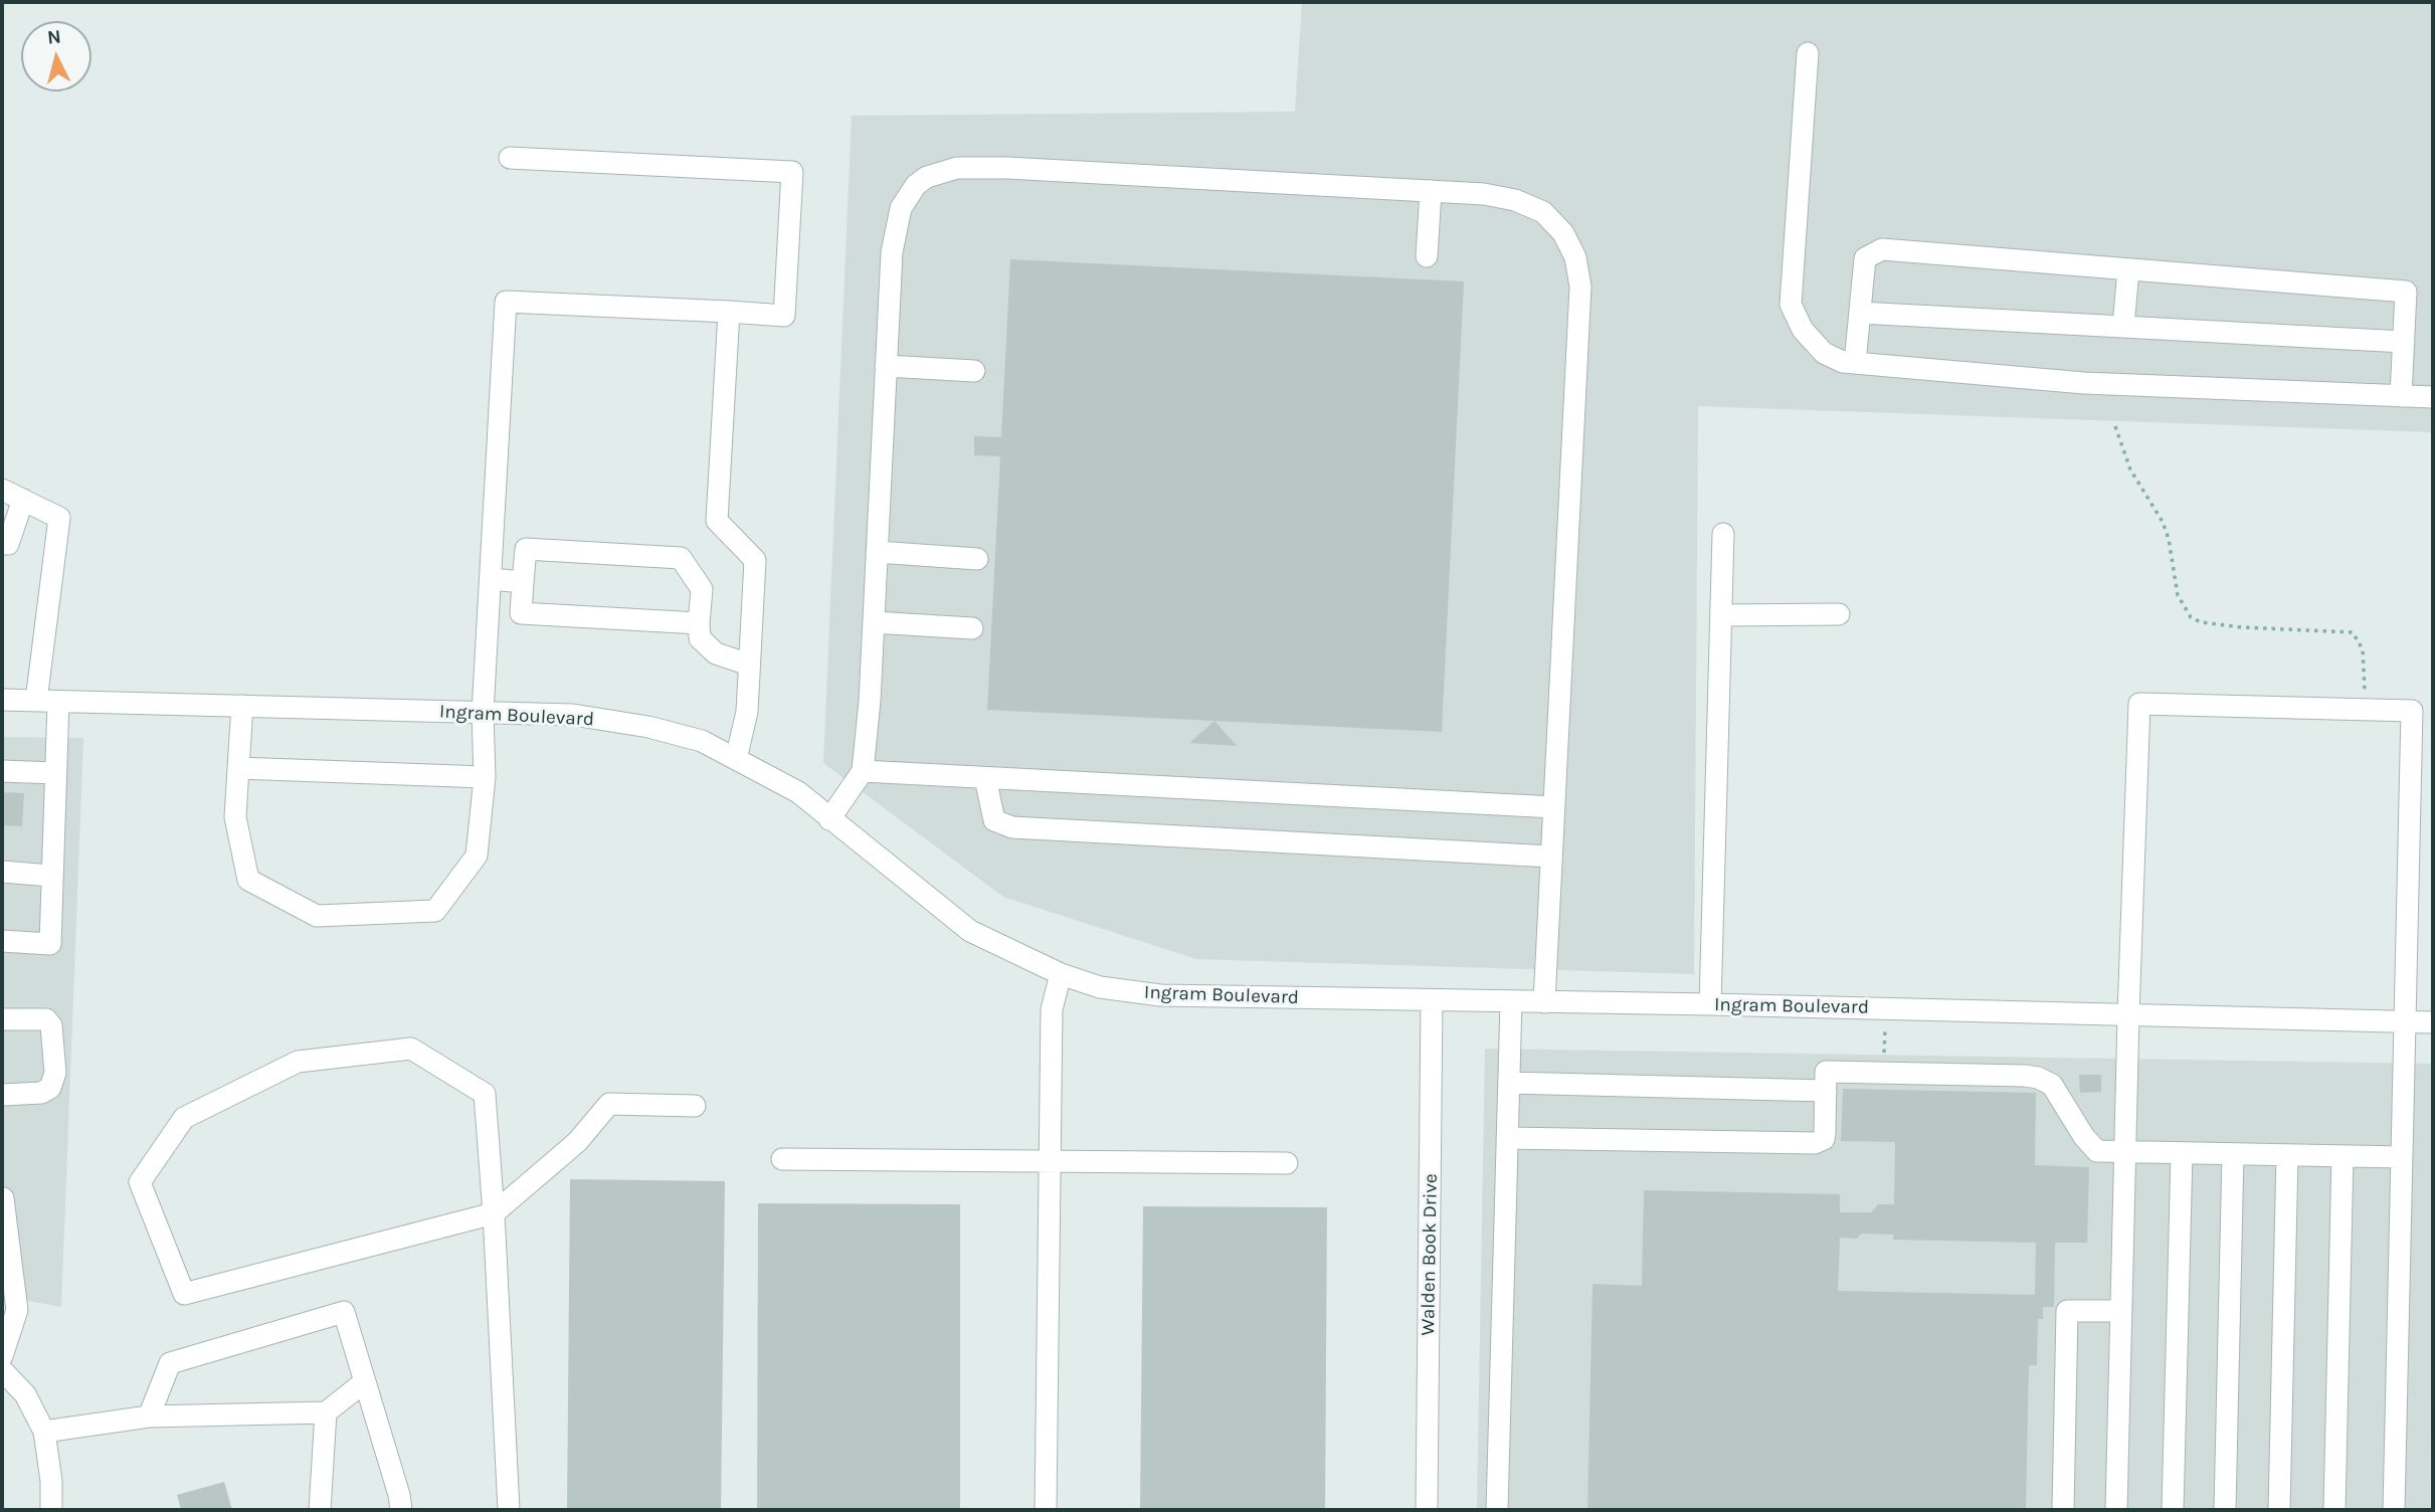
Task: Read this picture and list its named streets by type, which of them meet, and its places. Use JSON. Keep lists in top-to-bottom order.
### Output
{
  "streets": {
    "street": ["Ingram Boulevard", "Walden Book Drive"]
  },
  "crossings": [
    ["Ingram Boulevard", "Walden Book Drive"]
  ],
  "north": "top"
}
